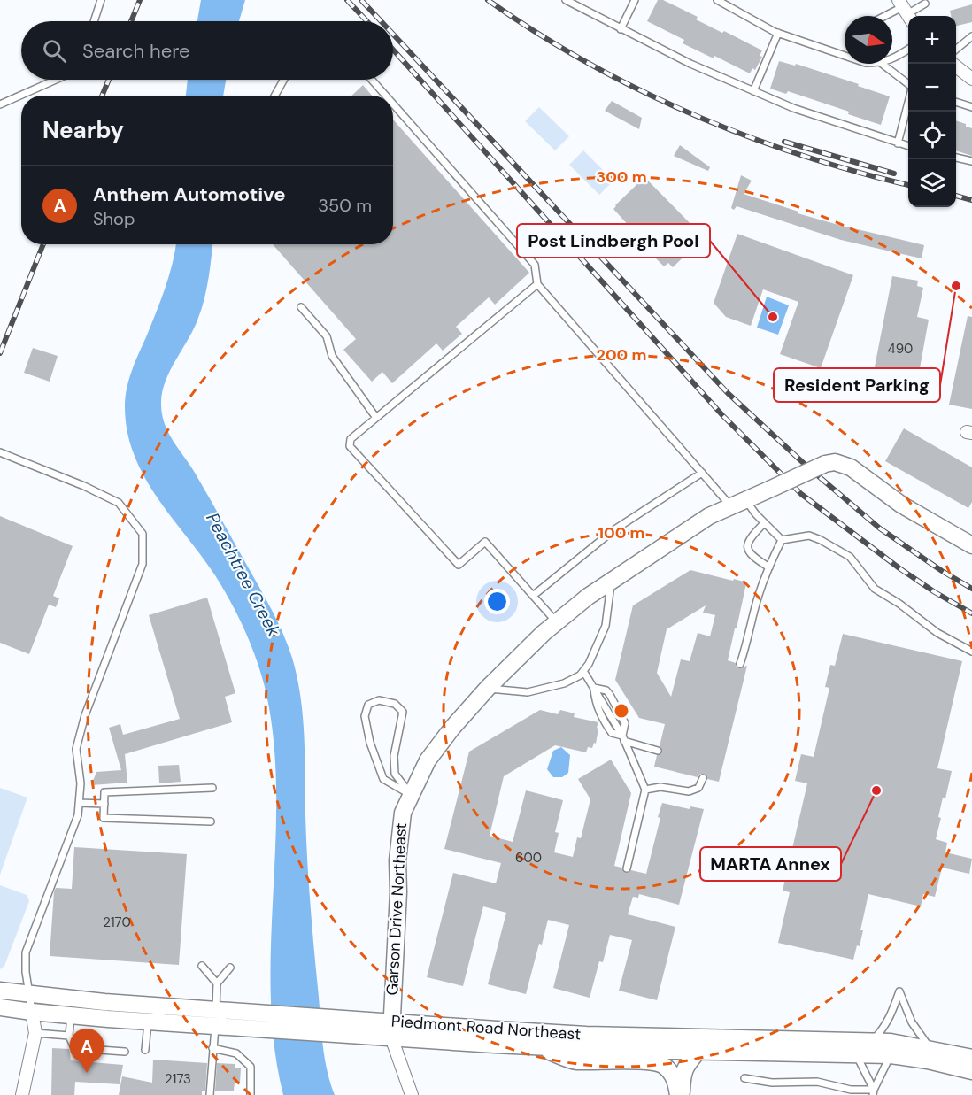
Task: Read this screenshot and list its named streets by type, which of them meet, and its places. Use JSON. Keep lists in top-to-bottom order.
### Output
{
  "streets": {
    "main road": ["Garson Drive Northeast", "Piedmont Road Northeast"]
  },
  "crossings": [
    ["Garson Drive Northeast", "Piedmont Road Northeast"]
  ],
  "water": ["Peachtree Creek"],
  "places": ["Resident Parking", "Post Lindbergh Pool", "MARTA Annex"],
  "house_numbers": [
    "490",
    "600",
    "2170",
    "2173"
  ],
  "north": "right",
  "page": {
    "map_buttons": ["+", "−"],
    "search": "Search here",
    "heading": "Nearby",
    "list": [
      {
        "mark": "A",
        "name": "Anthem Automotive",
        "note": "Shop",
        "value": "350 m"
      }
    ],
    "pins": "A"
  },
  "rings": ["300 m", "200 m", "100 m"]
}
